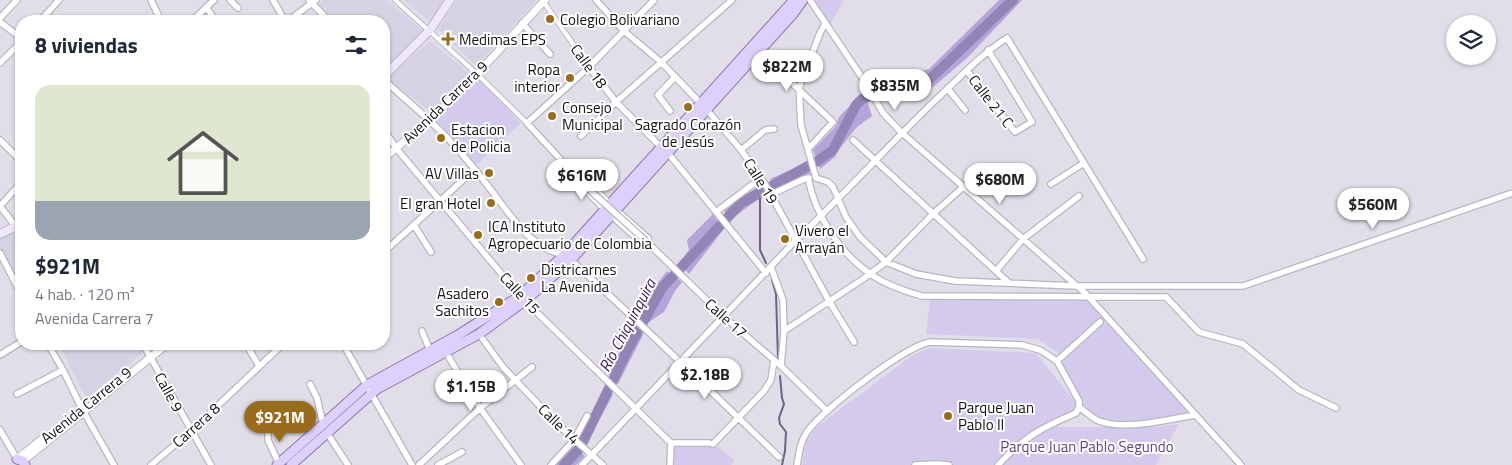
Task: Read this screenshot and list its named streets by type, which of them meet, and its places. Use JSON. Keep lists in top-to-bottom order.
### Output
{
  "streets": {
    "street": [
      "Calle 18",
      "Calle 21 C",
      "Avenida Carrera 9",
      "Calle 19",
      "Calle 15",
      "Calle 17",
      "Calle 9",
      "Calle 14",
      "Carrera 8"
    ]
  },
  "crossings": [
    ["Calle 18", "Avenida Carrera 9"],
    ["Avenida Carrera 9", "Calle 15"],
    ["Avenida Carrera 9", "Calle 17"],
    ["Avenida Carrera 9", "Calle 9"],
    ["Calle 9", "Carrera 8"]
  ],
  "water": ["Río Chiquinquira"],
  "parks": ["Parque Juan Pablo Segundo"],
  "places": {
    "other": [
      "Colegio Bolivariano",
      "Ropa interior",
      "Sagrado Corazón de Jesús",
      "Consejo Municipal",
      "Estacion de Policia",
      "AV Villas",
      "El gran Hotel",
      "ICA Instituto Agropecuario de Colombia",
      "Vivero el Arrayán",
      "Districarnes La Avenida",
      "Asadero Sachitos",
      "Parque Juan Pablo II"
    ],
    "health": ["Medimas EPS"]
  },
  "page": {
    "heading": "8 viviendas",
    "price": [
      "$822M",
      "$835M",
      "$616M",
      "$680M",
      "$560M",
      "$2.18B",
      "$1.15B",
      "$921M"
    ],
    "list": [
      {
        "name": "$921M",
        "note": "4 hab. · 120 m² · Avenida Carrera 7"
      }
    ]
  }
}
